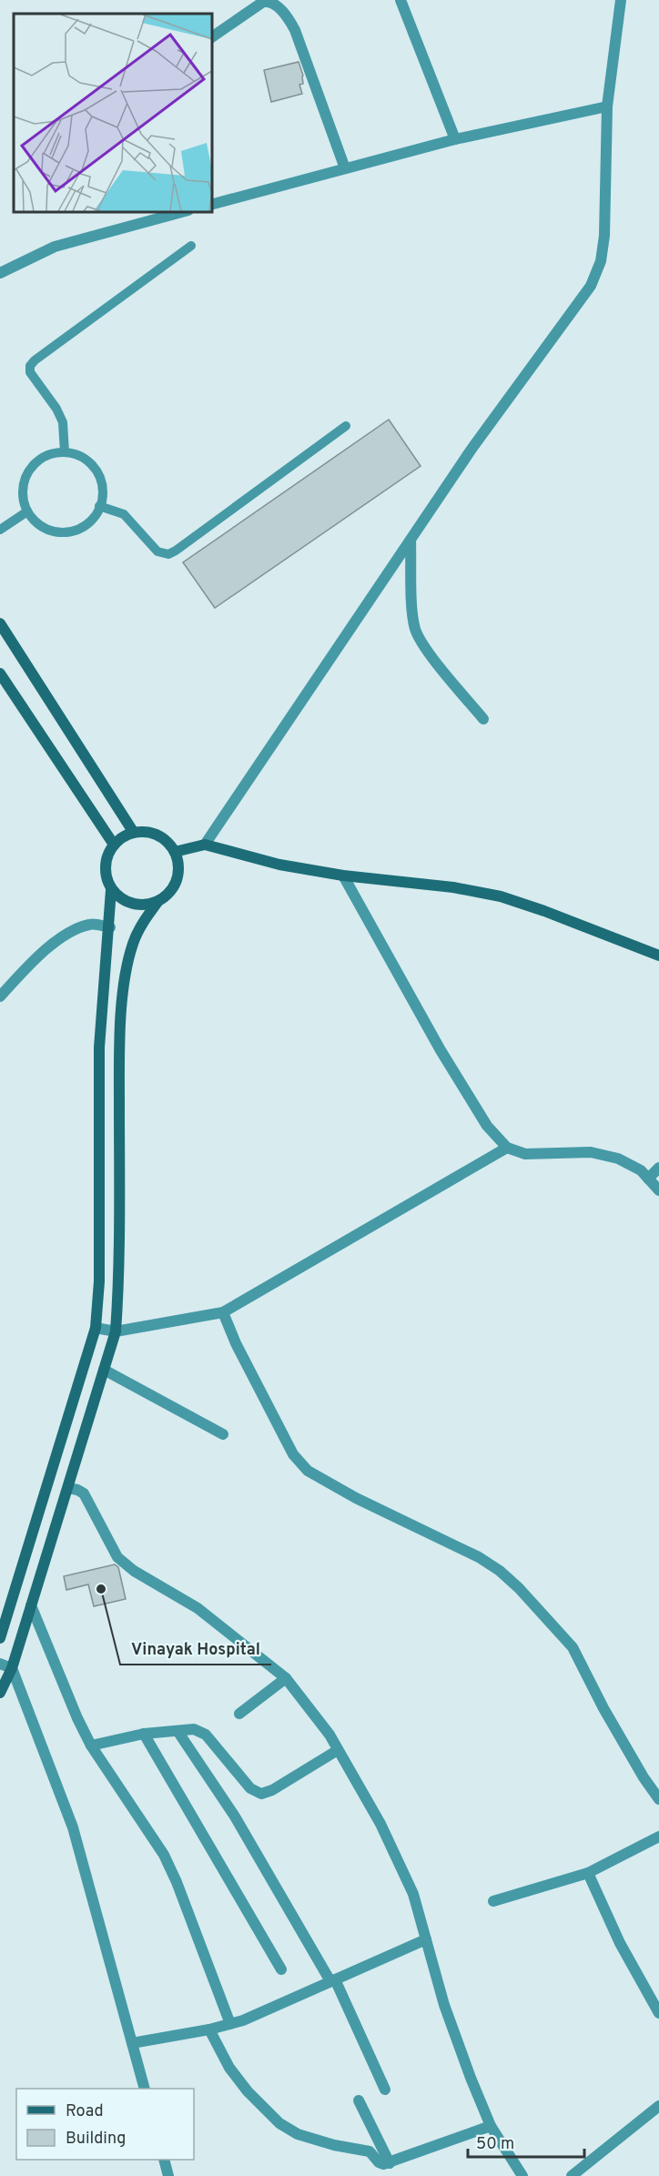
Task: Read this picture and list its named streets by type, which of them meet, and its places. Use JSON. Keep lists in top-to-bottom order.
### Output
{
  "places": ["Vinayak Hospital"],
  "legend": ["Road", "Building"],
  "scale_bar": "50 m"
}
